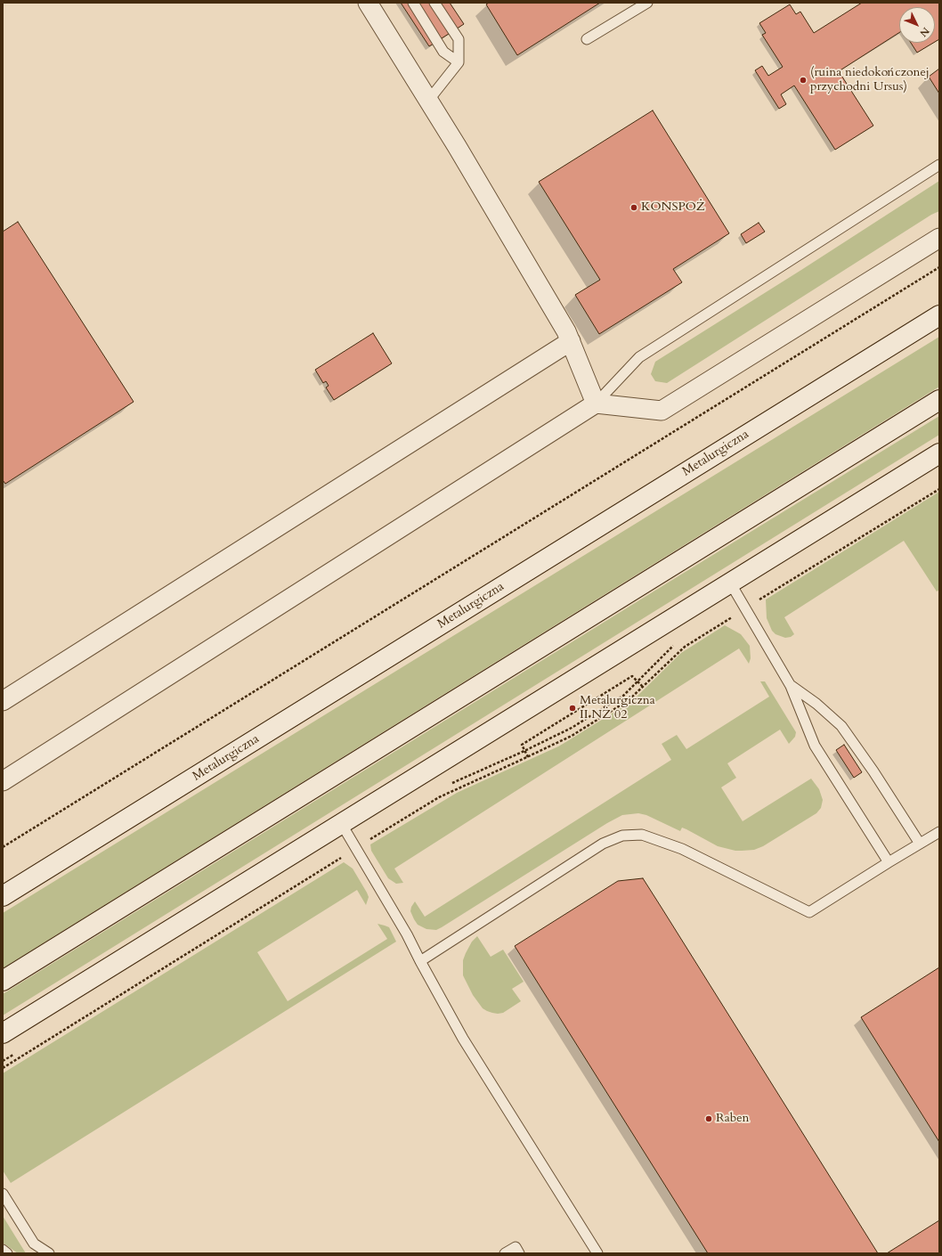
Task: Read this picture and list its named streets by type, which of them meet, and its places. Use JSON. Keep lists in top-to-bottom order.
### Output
{
  "streets": {
    "main road": ["Metalurgiczna"]
  },
  "places": [
    "(ruina niedokończonej przychodni Ursus)",
    "KONSPOŻ",
    "Metalurgiczna II NŻ 02",
    "Raben"
  ],
  "north": "bottom right"
}
